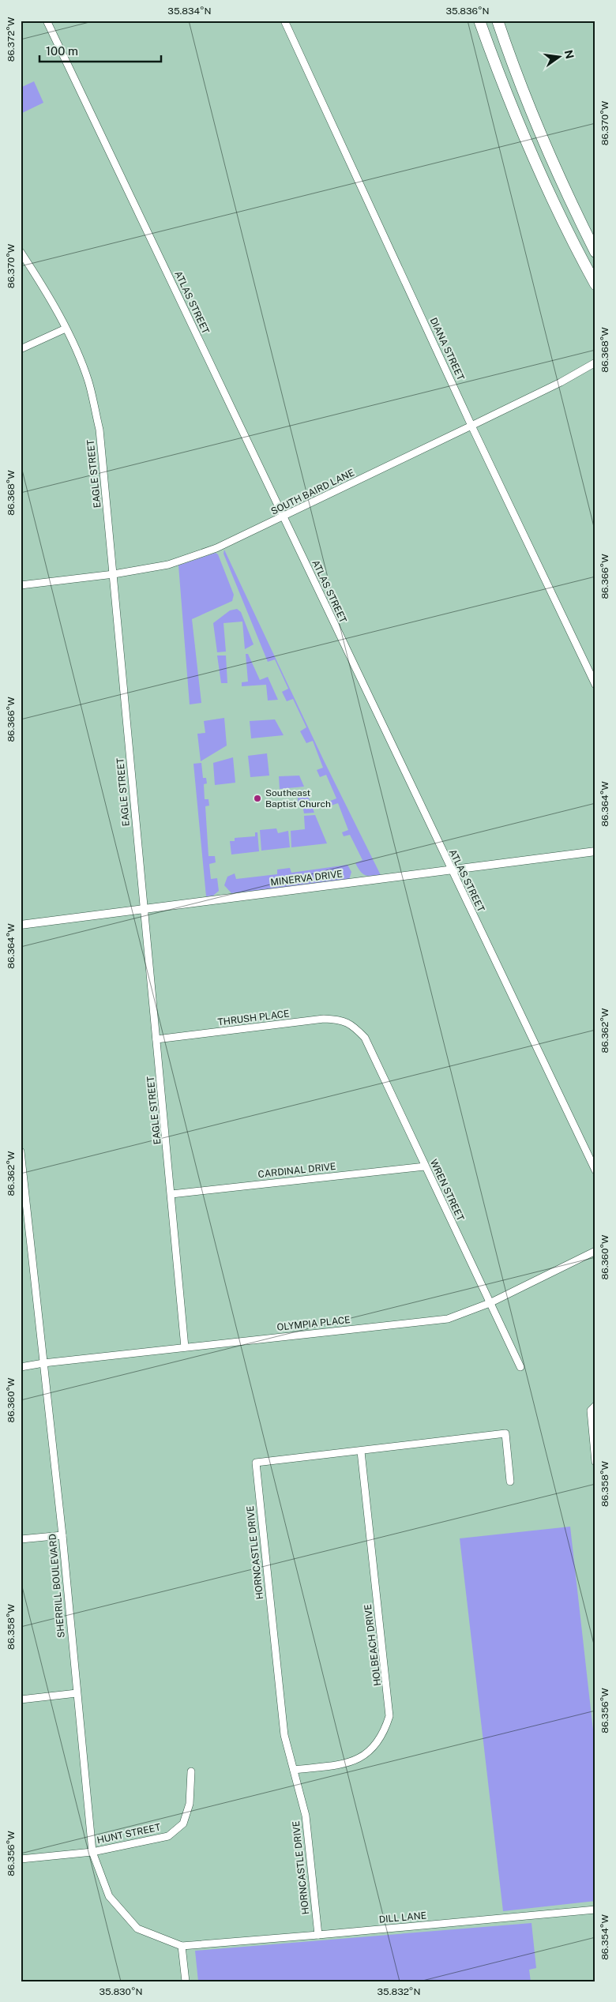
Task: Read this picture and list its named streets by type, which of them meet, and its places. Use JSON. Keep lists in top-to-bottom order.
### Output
{
  "streets": {
    "street": [
      "ATLAS STREET",
      "DIANA STREET",
      "EAGLE STREET",
      "SOUTH BAIRD LANE",
      "MINERVA DRIVE",
      "THRUSH PLACE",
      "CARDINAL DRIVE",
      "WREN STREET",
      "OLYMPIA PLACE",
      "HORNCASTLE DRIVE",
      "SHERRILL BOULEVARD",
      "HOLBEACH DRIVE",
      "HUNT STREET",
      "DILL LANE"
    ]
  },
  "crossings": [
    ["ATLAS STREET", "SOUTH BAIRD LANE"],
    ["ATLAS STREET", "MINERVA DRIVE"],
    ["DIANA STREET", "SOUTH BAIRD LANE"],
    ["EAGLE STREET", "SOUTH BAIRD LANE"],
    ["EAGLE STREET", "MINERVA DRIVE"],
    ["EAGLE STREET", "THRUSH PLACE"],
    ["EAGLE STREET", "CARDINAL DRIVE"],
    ["EAGLE STREET", "OLYMPIA PLACE"],
    ["THRUSH PLACE", "WREN STREET"],
    ["CARDINAL DRIVE", "WREN STREET"],
    ["WREN STREET", "OLYMPIA PLACE"],
    ["OLYMPIA PLACE", "SHERRILL BOULEVARD"],
    ["HORNCASTLE DRIVE", "HOLBEACH DRIVE"],
    ["HORNCASTLE DRIVE", "DILL LANE"],
    ["SHERRILL BOULEVARD", "HUNT STREET"],
    ["SHERRILL BOULEVARD", "DILL LANE"]
  ],
  "places": ["Southeast Baptist Church"],
  "scale_bar": "100 m",
  "north": "right",
  "coordinates": [
    "35.834°N",
    "35.836°N",
    "86.372°W",
    "86.370°W",
    "86.368°W",
    "86.366°W",
    "86.364°W",
    "86.362°W",
    "86.360°W",
    "86.358°W",
    "86.356°W",
    "86.354°W",
    "35.830°N",
    "35.832°N"
  ]
}
